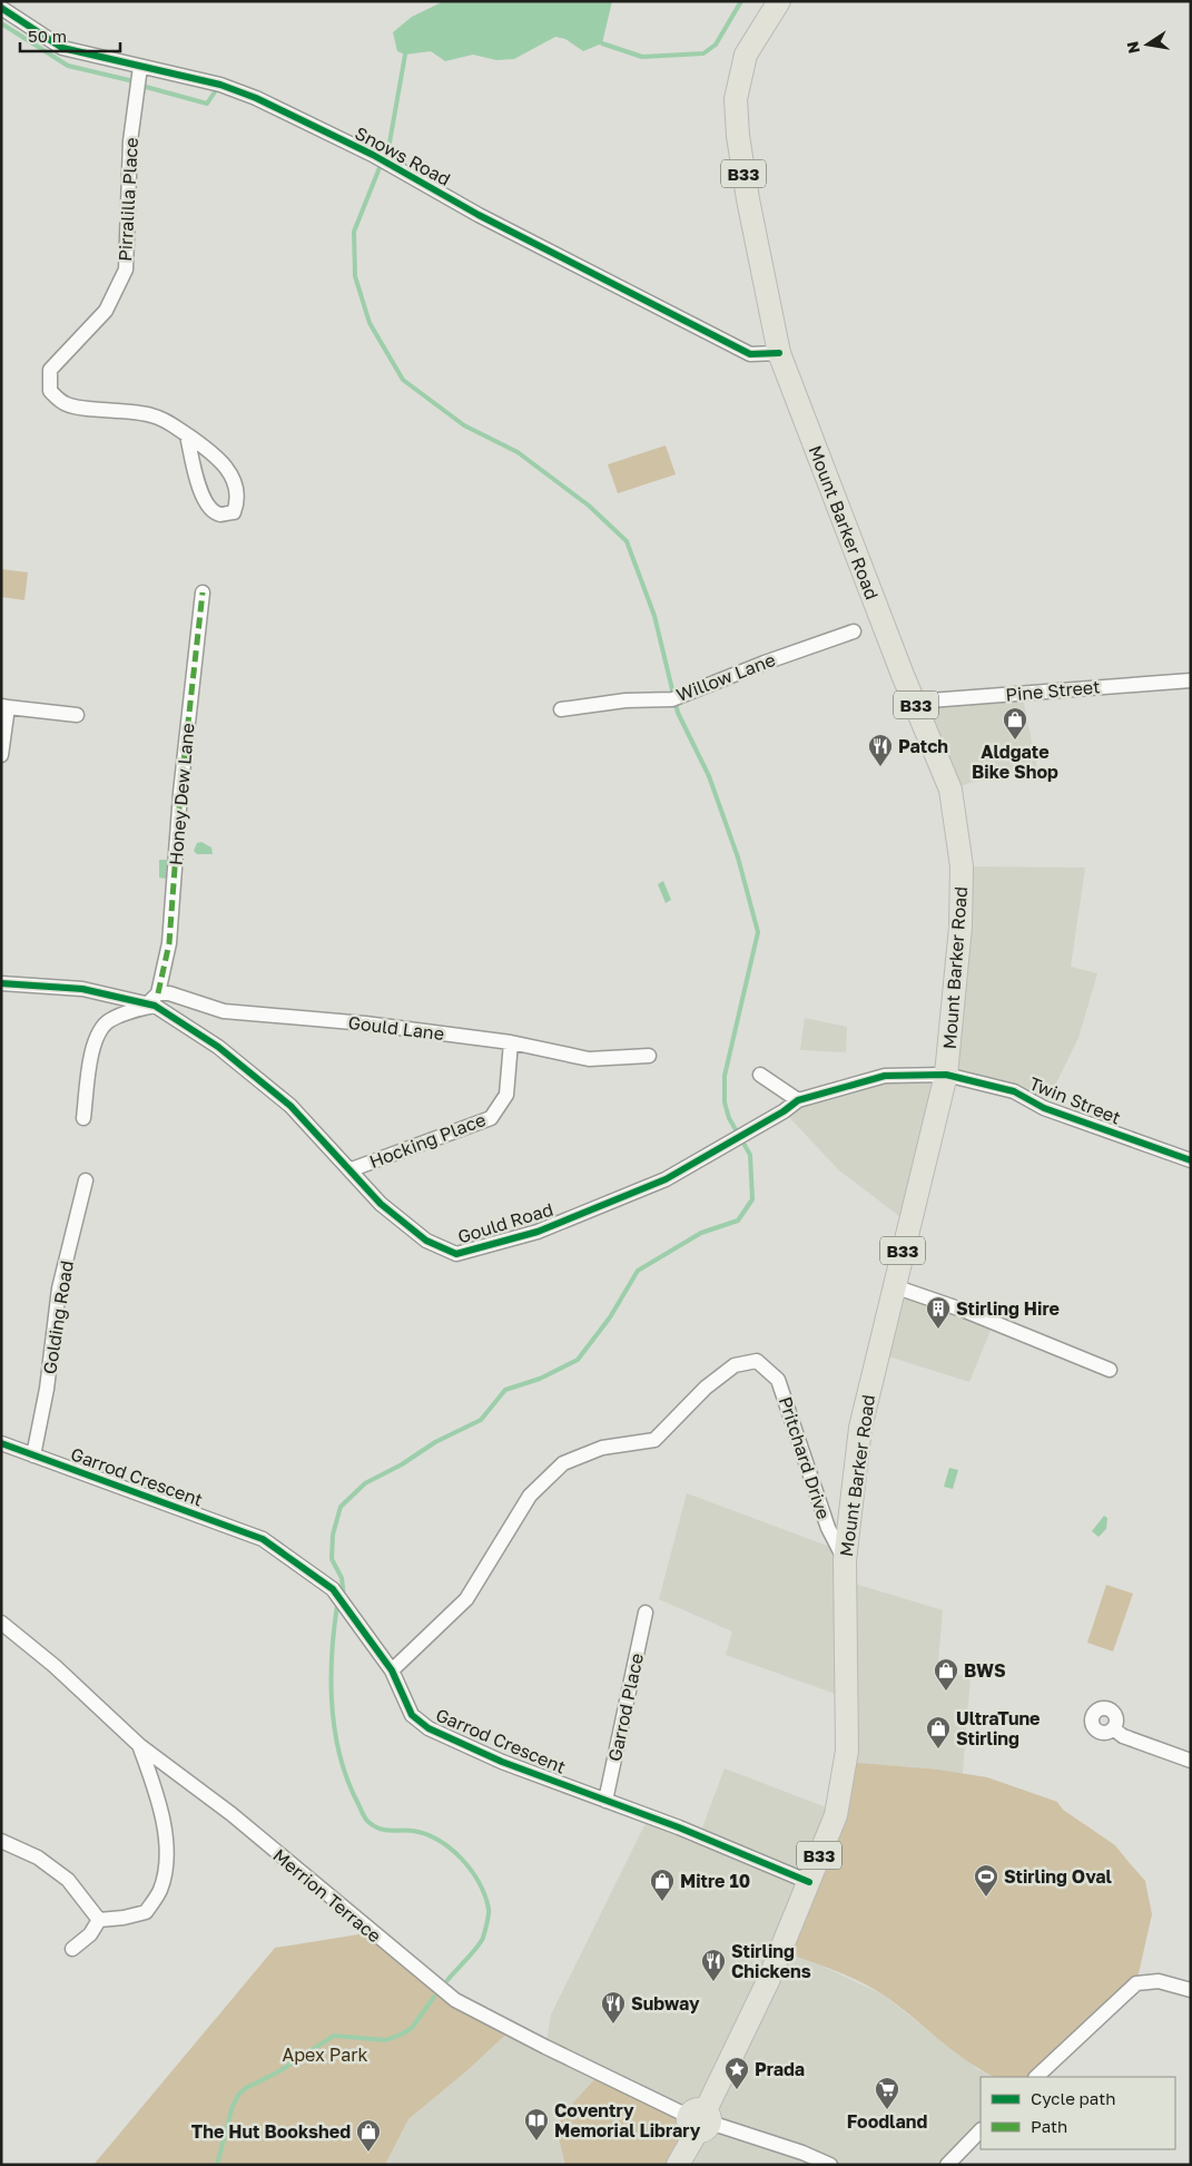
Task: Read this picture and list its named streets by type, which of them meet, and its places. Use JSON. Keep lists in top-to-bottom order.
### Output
{
  "streets": {
    "main road": ["B33", "Mount Barker Road"],
    "street": [
      "Snows Road",
      "Pirralilla Place",
      "Willow Lane",
      "Pine Street",
      "Honey Dew Lane",
      "Gould Lane",
      "Twin Street",
      "Hocking Place",
      "Gould Road",
      "Golding Road",
      "Pritchard Drive",
      "Garrod Crescent",
      "Garrod Place",
      "Merrion Terrace"
    ]
  },
  "crossings": [
    ["Snows Road", "Pirralilla Place"],
    ["Snows Road", "Mount Barker Road"],
    ["Mount Barker Road", "Pine Street"],
    ["Mount Barker Road", "Twin Street"],
    ["Mount Barker Road", "Gould Road"],
    ["Mount Barker Road", "Pritchard Drive"],
    ["Mount Barker Road", "Garrod Crescent"],
    ["Mount Barker Road", "Merrion Terrace"],
    ["Honey Dew Lane", "Gould Lane"],
    ["Honey Dew Lane", "Gould Road"],
    ["Gould Lane", "Hocking Place"],
    ["Gould Lane", "Gould Road"],
    ["Twin Street", "Gould Road"],
    ["Hocking Place", "Gould Road"],
    ["Golding Road", "Garrod Crescent"],
    ["Pritchard Drive", "Garrod Crescent"],
    ["Garrod Crescent", "Garrod Place"]
  ],
  "parks": ["Apex Park"],
  "places": {
    "shop": [
      "Aldgate Bike Shop",
      "BWS",
      "UltraTune Stirling",
      "Mitre 10",
      "The Hut Bookshed"
    ],
    "restaurant": ["Patch", "Stirling Chickens", "Subway"],
    "building": ["Stirling Hire"],
    "sports": ["Stirling Oval"],
    "place": ["Prada"],
    "supermarket": ["Foodland"],
    "library": ["Coventry Memorial Library"]
  },
  "legend": ["Cycle path", "Path"],
  "scale_bar": "50 m",
  "north": "left"
}
